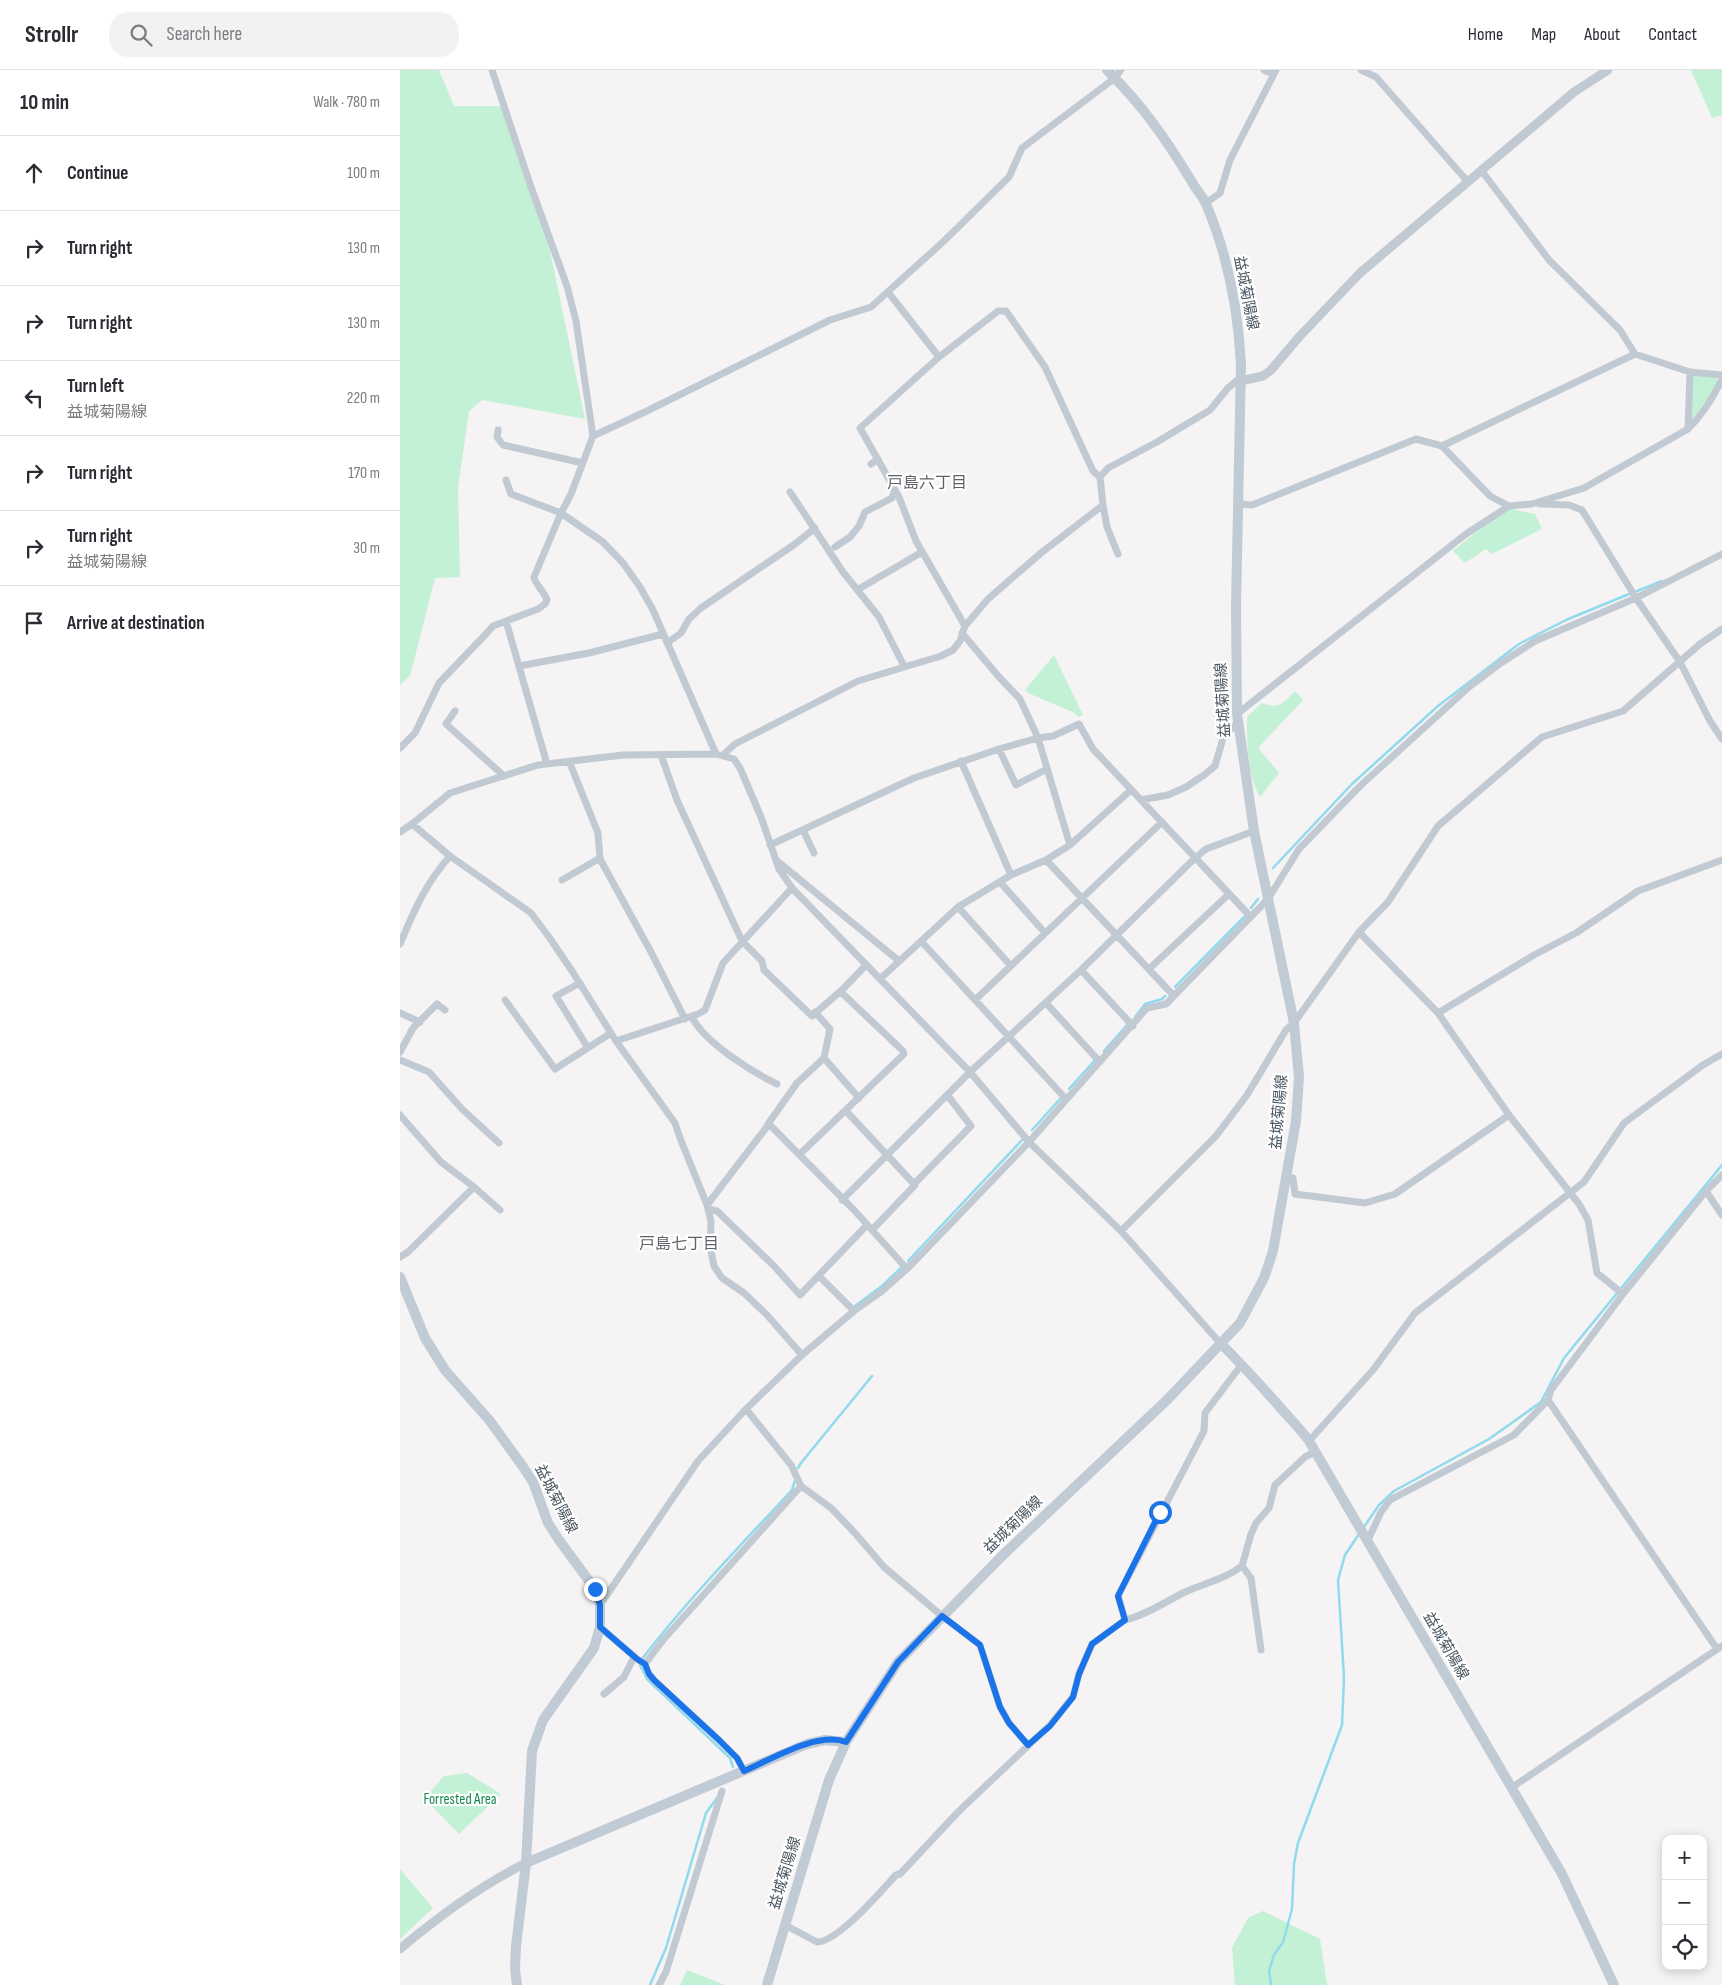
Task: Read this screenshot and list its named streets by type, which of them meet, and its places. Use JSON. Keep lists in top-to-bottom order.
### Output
{
  "streets": {
    "main road": ["益城菊陽線"]
  },
  "districts": ["戸島六丁目", "戸島七丁目"],
  "parks": ["Forrested Area"],
  "page": {
    "header": "Strollr",
    "search": "Search here",
    "nav": [
      "Home",
      "Map",
      "About",
      "Contact"
    ],
    "heading": ["10 min", "Walk · 780 m"],
    "list": [
      ["Continue", "100 m"],
      ["Turn right", "130 m"],
      ["Turn right", "130 m"],
      ["Turn left", "益城菊陽線", "220 m"],
      ["Turn right", "170 m"],
      ["Turn right", "益城菊陽線", "30 m"],
      "Arrive at destination"
    ],
    "map_buttons": ["+", "−"]
  }
}
